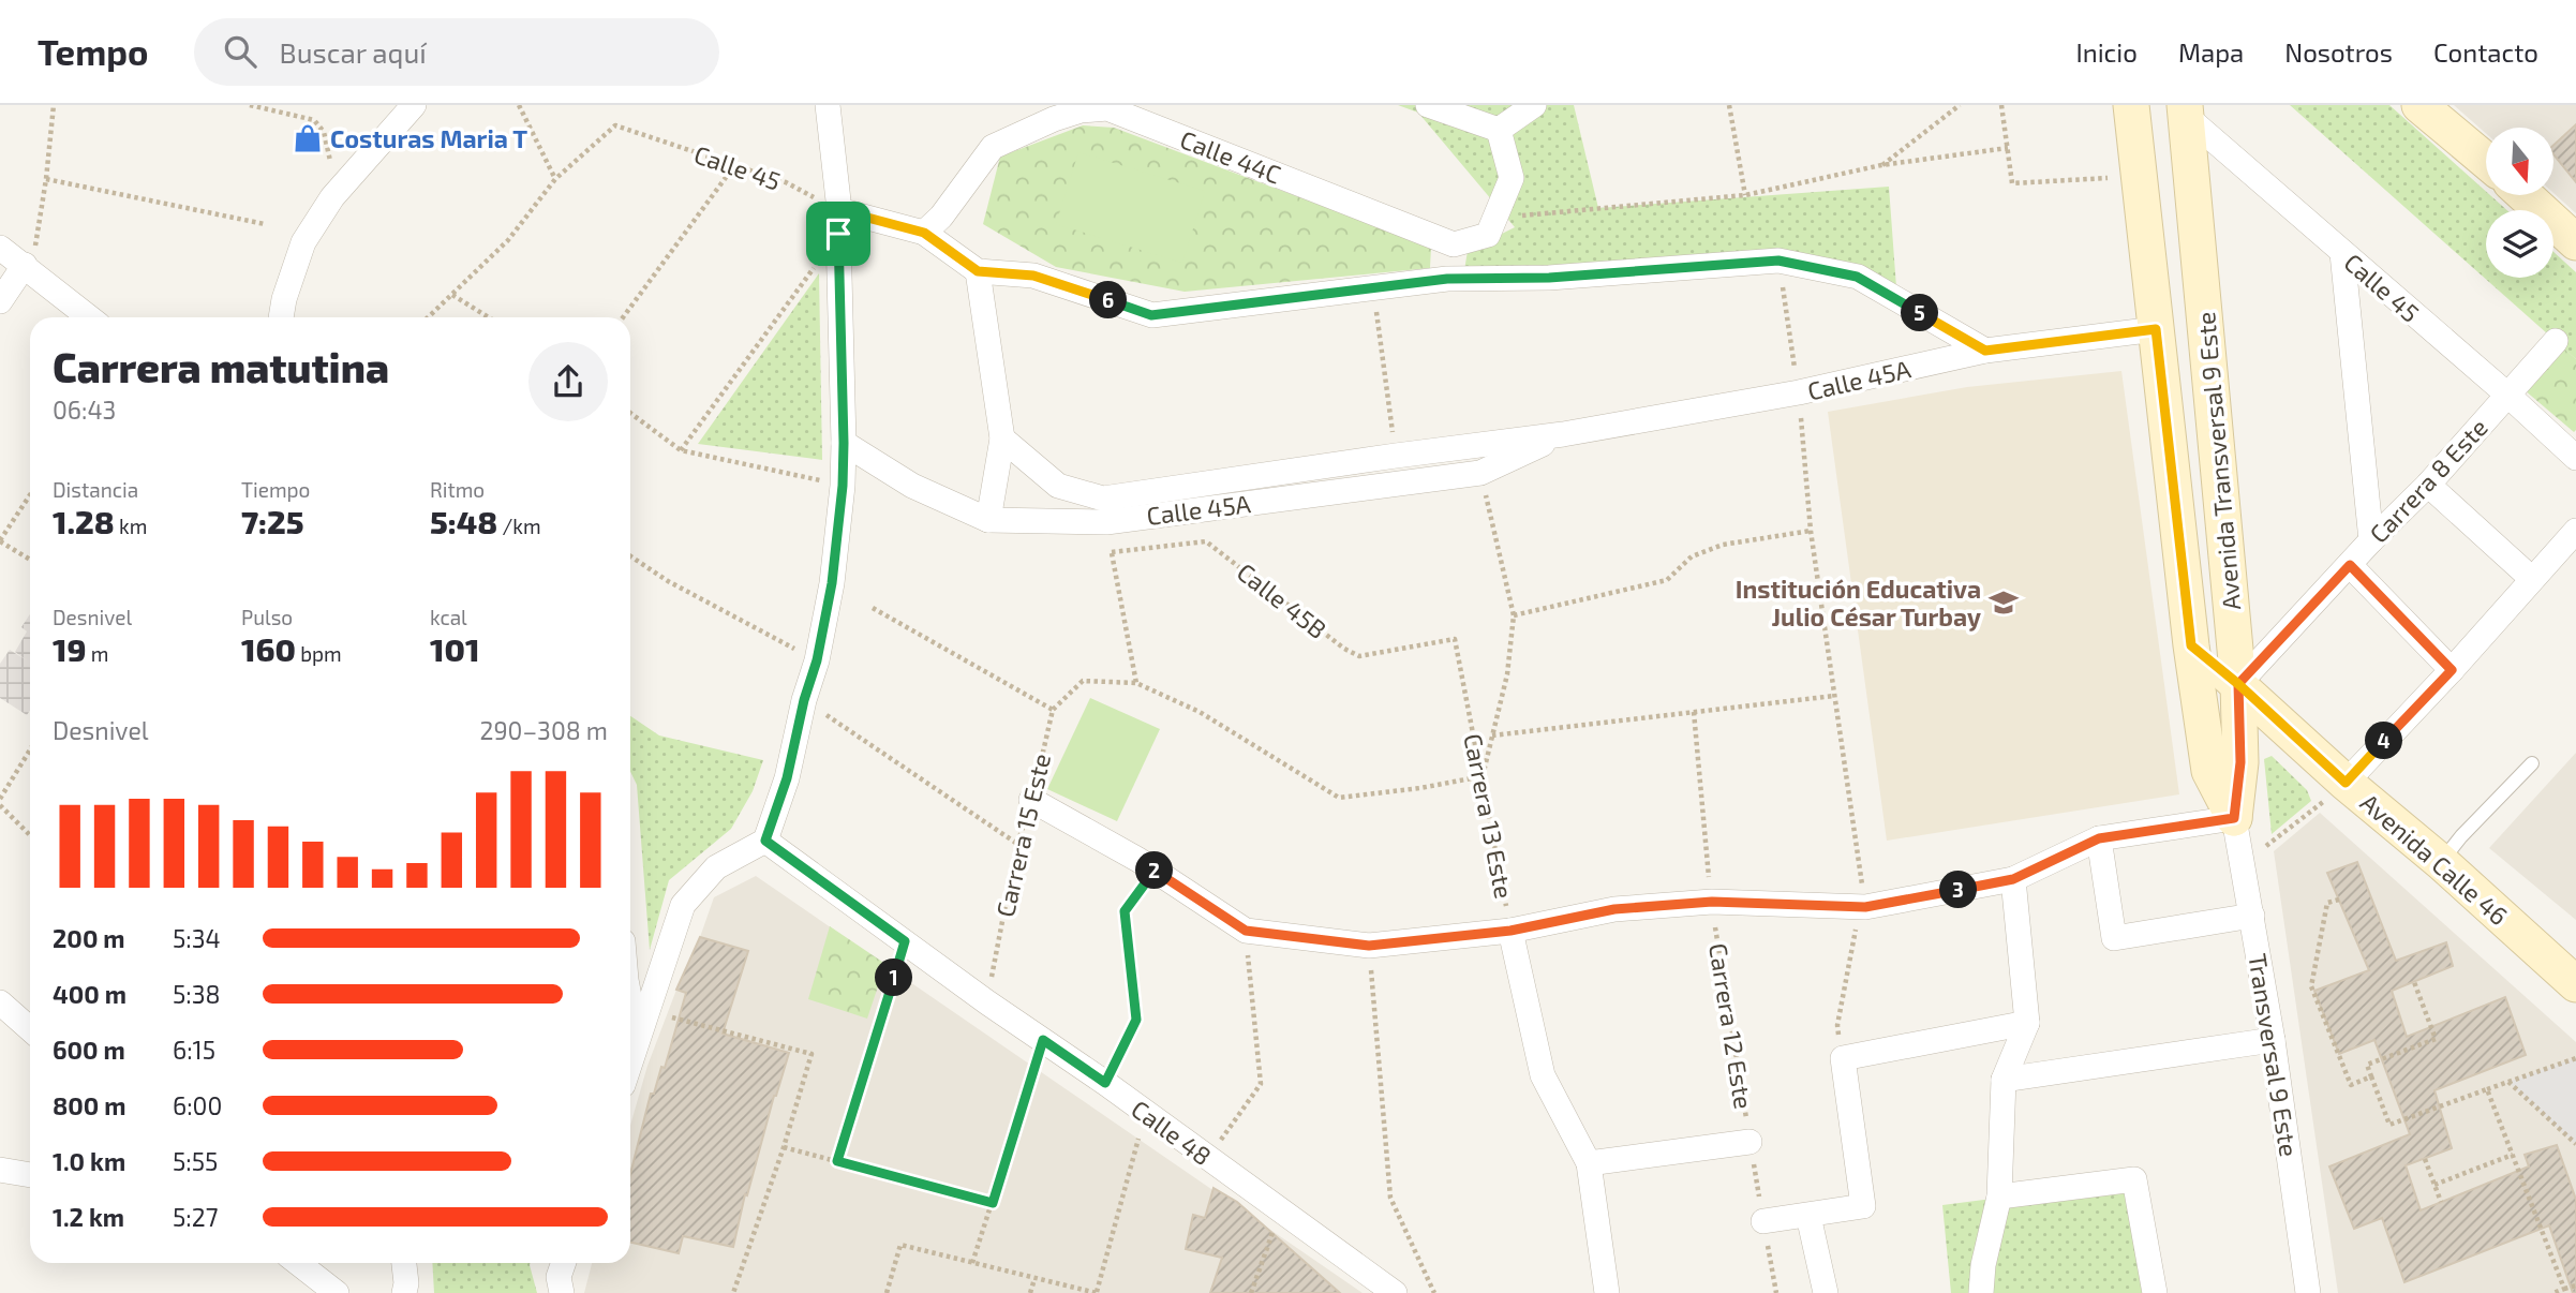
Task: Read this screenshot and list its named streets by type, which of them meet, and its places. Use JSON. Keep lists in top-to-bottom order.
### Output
{
  "streets": {
    "main road": ["Avenida Transversal 9 Este", "Avenida Calle 46"],
    "street": [
      "Calle 44C",
      "Calle 45",
      "Calle 45A",
      "Carrera 8 Este",
      "Carrera 13 Este",
      "Transversal 9 Este",
      "Calle 48"
    ],
    "path": ["Calle 45B", "Carrera 15 Este", "Carrera 12 Este"]
  },
  "crossings": [
    ["Calle 45", "Avenida Transversal 9 Este"],
    ["Calle 45", "Carrera 8 Este"],
    ["Avenida Transversal 9 Este", "Carrera 8 Este"],
    ["Avenida Transversal 9 Este", "Avenida Calle 46"],
    ["Avenida Transversal 9 Este", "Transversal 9 Este"],
    ["Carrera 8 Este", "Avenida Calle 46"],
    ["Calle 45B", "Carrera 13 Este"],
    ["Carrera 15 Este", "Calle 48"]
  ],
  "places": {
    "shop": ["Costuras Maria T"],
    "school or university": ["Institución Educativa Julio César Turbay"]
  },
  "north": "bottom",
  "page": {
    "header": "Tempo",
    "search": "Buscar aquí",
    "nav": [
      "Inicio",
      "Mapa",
      "Nosotros",
      "Contacto"
    ],
    "pins": [
      "6",
      "5",
      "4",
      "2",
      "3",
      "1"
    ],
    "heading": ["Carrera matutina", "06:43"],
    "stats": [
      ["Distancia", "1.28 km"],
      ["Tiempo", "7:25"],
      ["Ritmo", "5:48 /km"],
      ["Desnivel", "19 m"],
      ["Pulso", "160 bpm"],
      ["kcal", "101"]
    ],
    "chart": ["Desnivel", "290–308 m"],
    "list": [
      {
        "name": "200 m",
        "note": "5:34"
      },
      {
        "name": "400 m",
        "note": "5:38"
      },
      {
        "name": "600 m",
        "note": "6:15"
      },
      {
        "name": "800 m",
        "note": "6:00"
      },
      {
        "name": "1.0 km",
        "note": "5:55"
      },
      {
        "name": "1.2 km",
        "note": "5:27"
      }
    ]
  }
}
